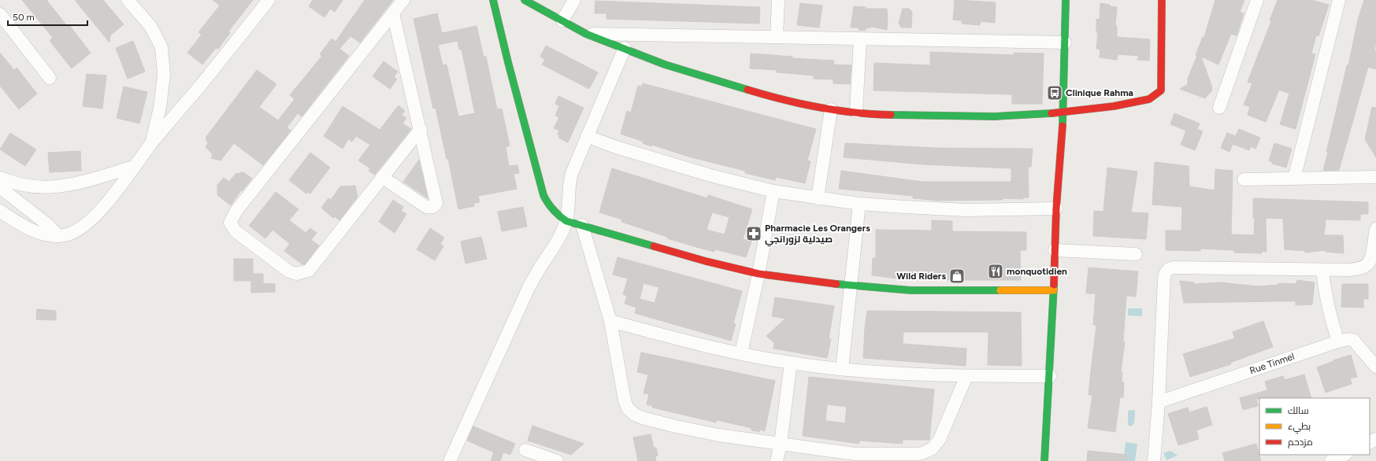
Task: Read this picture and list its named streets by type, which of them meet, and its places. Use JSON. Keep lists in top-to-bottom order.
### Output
{
  "streets": {
    "street": ["Rue Tinmel"]
  },
  "places": {
    "bus stop": ["Clinique Rahma"],
    "pharmacy": ["Pharmacie Les Orangers صيدلية لزورانجي"],
    "restaurant": ["monquotidien"],
    "shop": ["Wild Riders"]
  },
  "legend": ["سالك", "بطيء", "مزدحم"],
  "scale_bar": "50 m"
}
